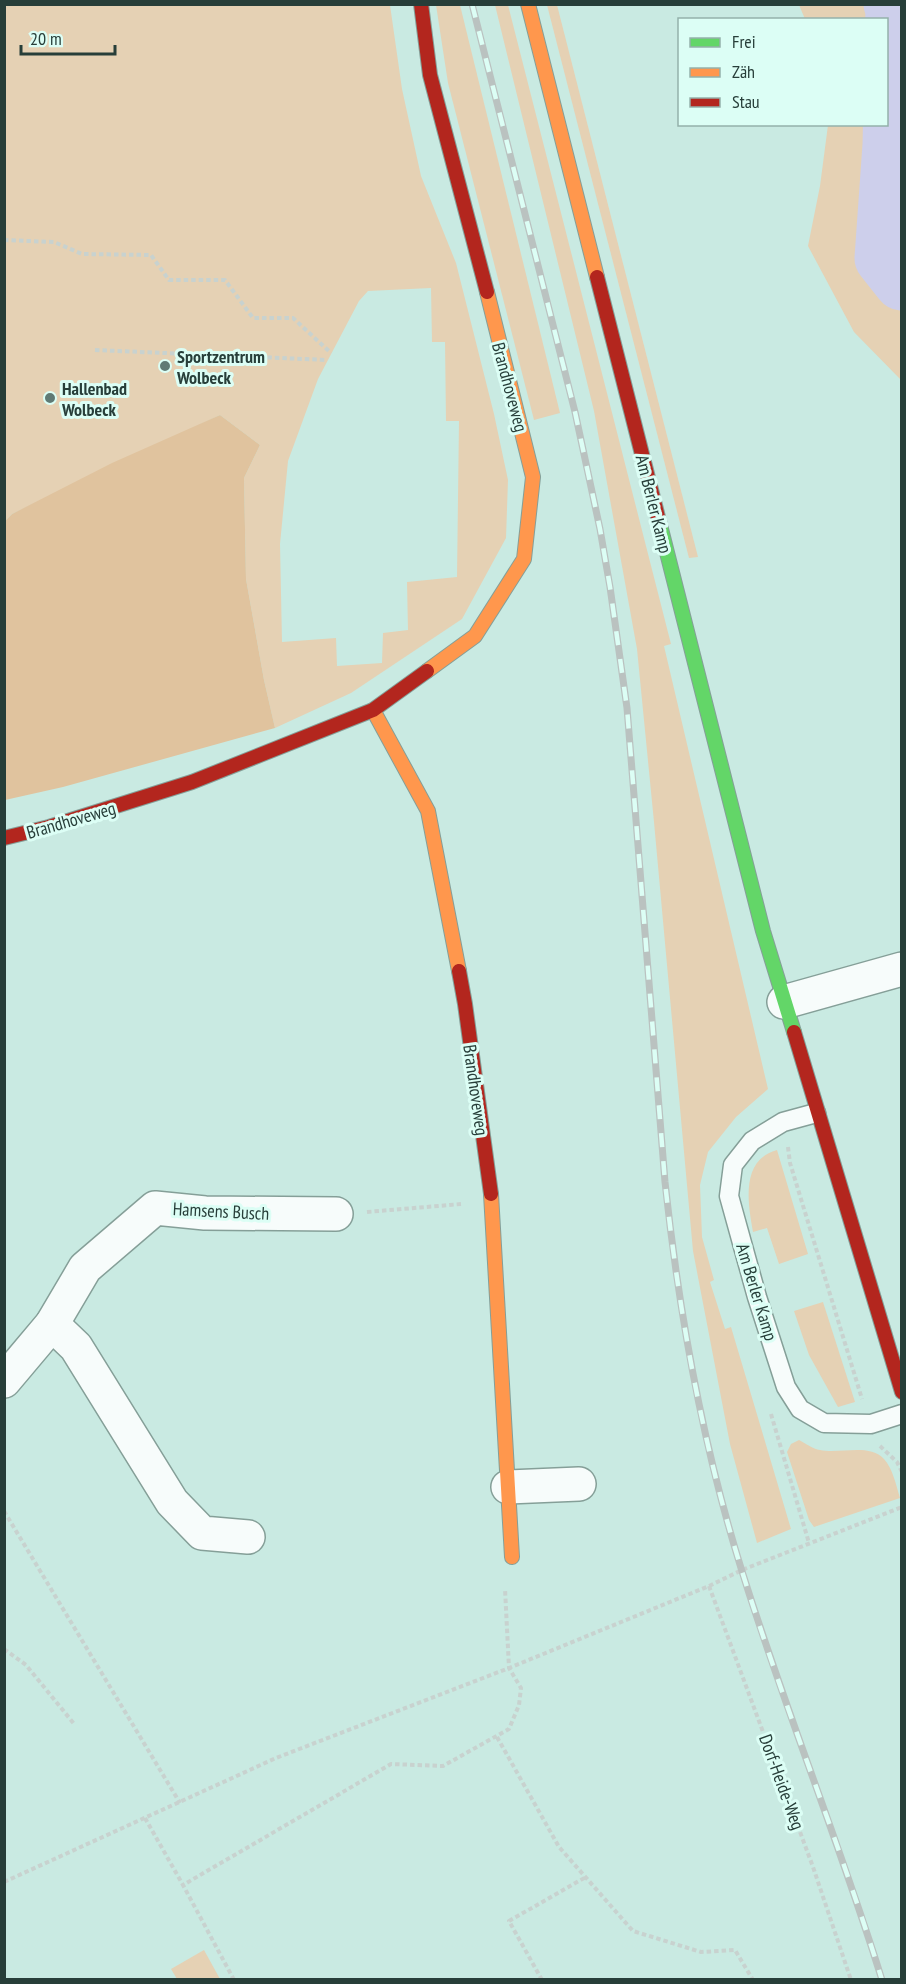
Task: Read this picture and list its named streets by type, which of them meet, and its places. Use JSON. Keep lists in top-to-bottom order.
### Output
{
  "streets": {
    "street": ["Brandhoveweg", "Am Berler Kamp", "Hamsens Busch"],
    "path": ["Dorf-Heide-Weg"]
  },
  "places": ["Sportzentrum Wolbeck", "Hallenbad Wolbeck"],
  "legend": ["Frei", "Zäh", "Stau"],
  "scale_bar": "20 m"
}
